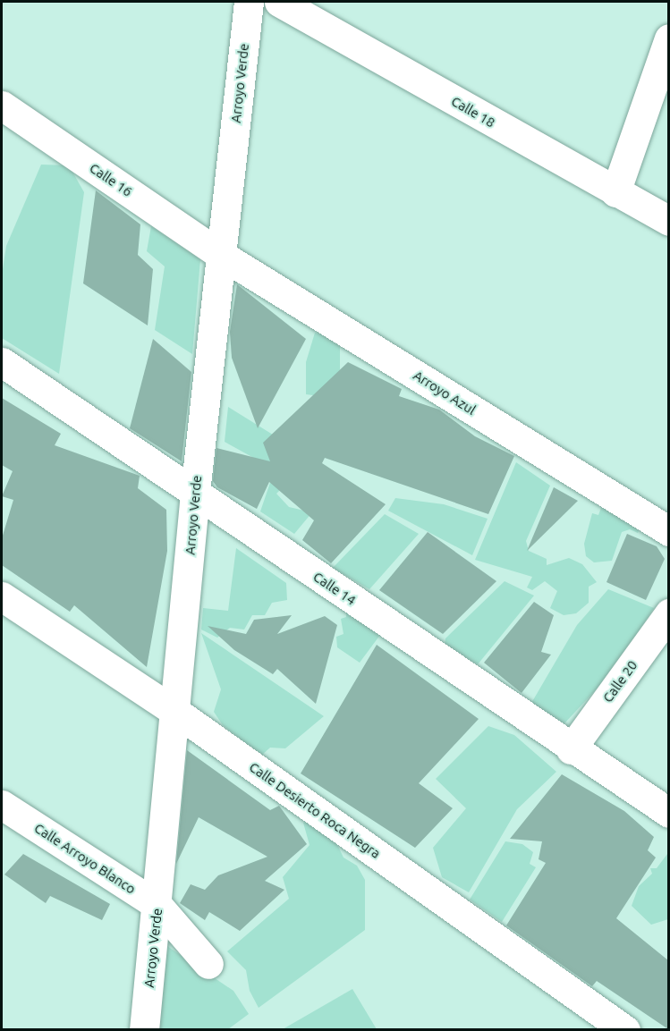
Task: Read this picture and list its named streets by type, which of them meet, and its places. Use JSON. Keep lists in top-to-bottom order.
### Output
{
  "streets": {
    "street": [
      "Arroyo Verde",
      "Calle 18",
      "Calle 16",
      "Arroyo Azul",
      "Calle 14",
      "Calle 20",
      "Calle Desierto Roca Negra",
      "Calle Arroyo Blanco"
    ]
  },
  "crossings": [
    ["Arroyo Verde", "Calle 16"],
    ["Arroyo Verde", "Arroyo Azul"],
    ["Arroyo Verde", "Calle 14"],
    ["Arroyo Verde", "Calle Desierto Roca Negra"],
    ["Arroyo Verde", "Calle Arroyo Blanco"],
    ["Calle 16", "Arroyo Azul"],
    ["Calle 14", "Calle 20"]
  ]
}
